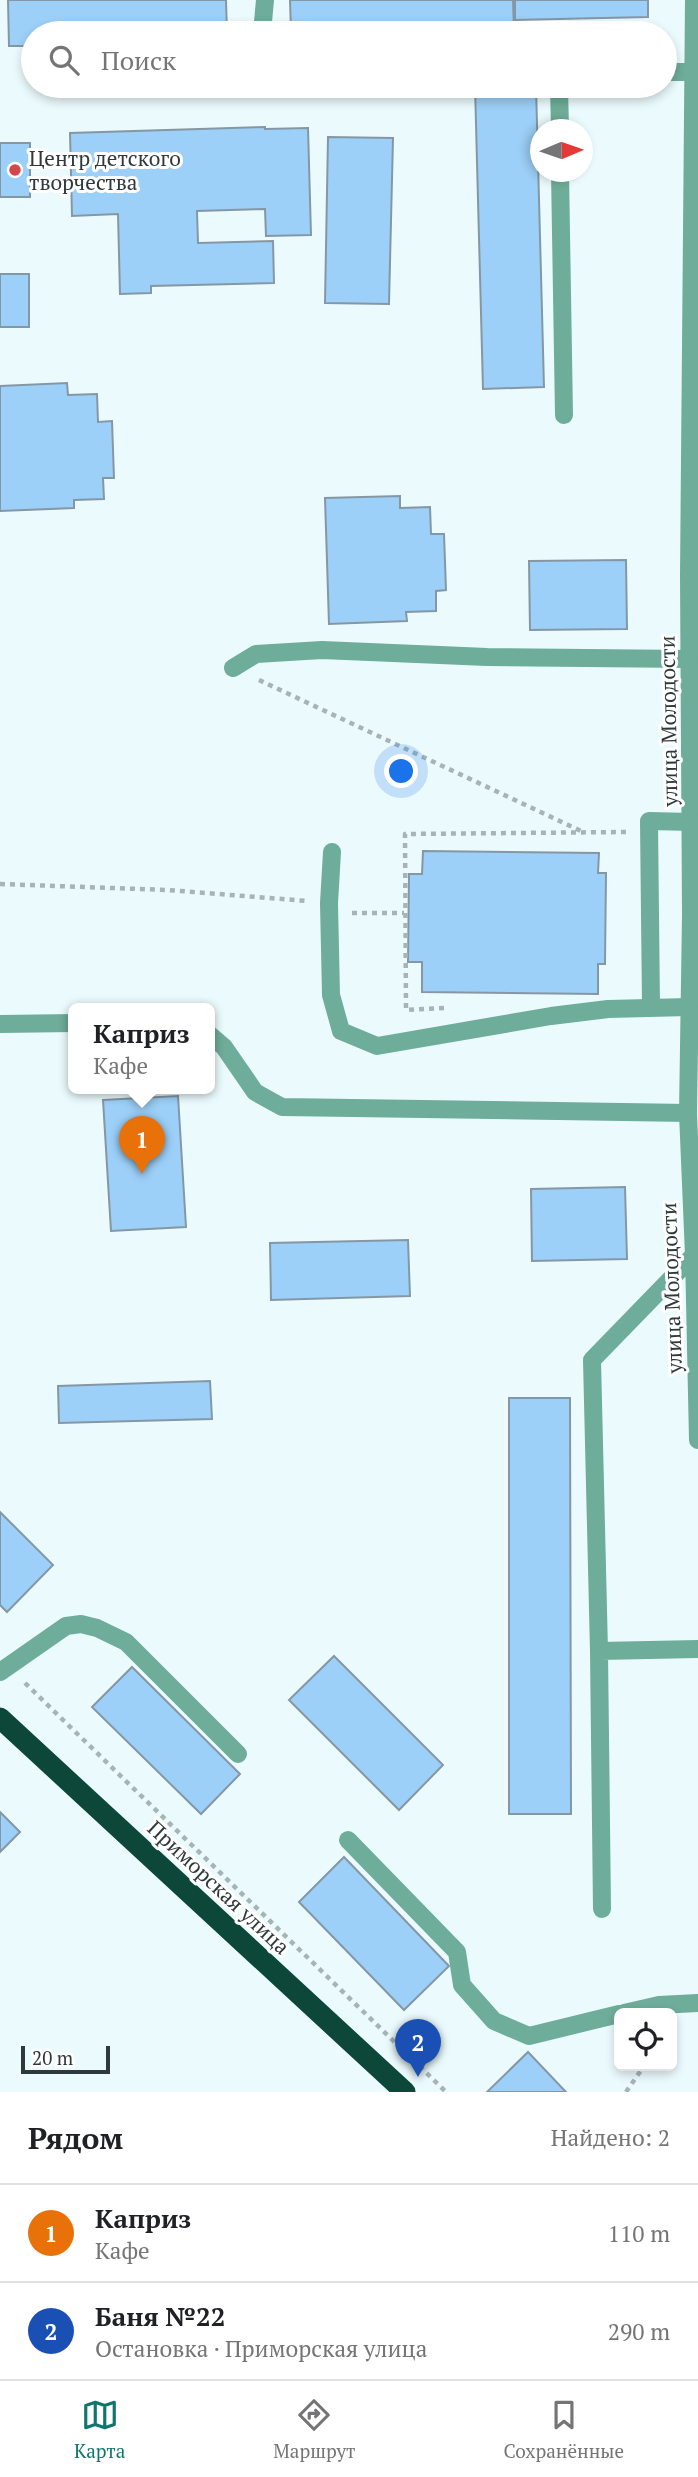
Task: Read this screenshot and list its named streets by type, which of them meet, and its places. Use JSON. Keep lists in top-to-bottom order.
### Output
{
  "streets": {
    "highway": ["Приморская улица"],
    "street": ["улица Молодости"]
  },
  "places": ["Центр детского творчества"],
  "scale_bar": "20 m",
  "north": "right",
  "page": {
    "search": "Поиск",
    "popup": ["Каприз", "Кафе"],
    "pins": ["1", "2"],
    "scale": "20 m",
    "heading": ["Рядом", "Найдено: 2"],
    "list": [
      {
        "mark": "1",
        "name": "Каприз",
        "note": "Кафе",
        "value": "110 m"
      },
      {
        "mark": "2",
        "name": "Баня №22",
        "note": "Остановка · Приморская улица",
        "value": "290 m"
      }
    ],
    "nav": ["Карта", "Маршрут", "Сохранённые"]
  }
}
